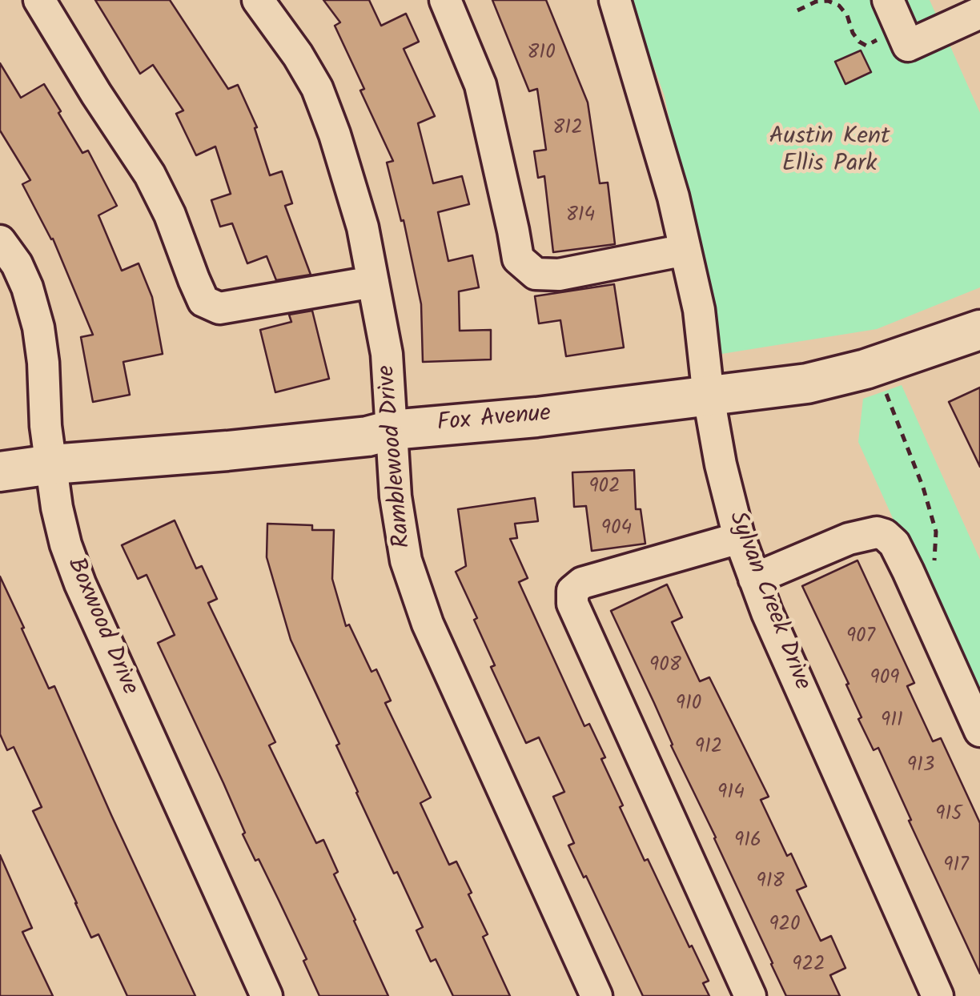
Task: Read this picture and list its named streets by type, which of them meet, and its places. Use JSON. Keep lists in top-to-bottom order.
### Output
{
  "streets": {
    "main road": ["Fox Avenue"],
    "street": ["Ramblewood Drive", "Sylvan Creek Drive", "Boxwood Drive"]
  },
  "crossings": [
    ["Fox Avenue", "Ramblewood Drive"],
    ["Fox Avenue", "Sylvan Creek Drive"],
    ["Fox Avenue", "Boxwood Drive"]
  ],
  "parks": ["Austin Kent Ellis Park"],
  "house_numbers": [
    "810",
    "812",
    "814",
    "902",
    "904",
    "907",
    "908",
    "909",
    "910",
    "911",
    "912",
    "913",
    "914",
    "915",
    "916",
    "917",
    "918",
    "920",
    "922"
  ]
}
